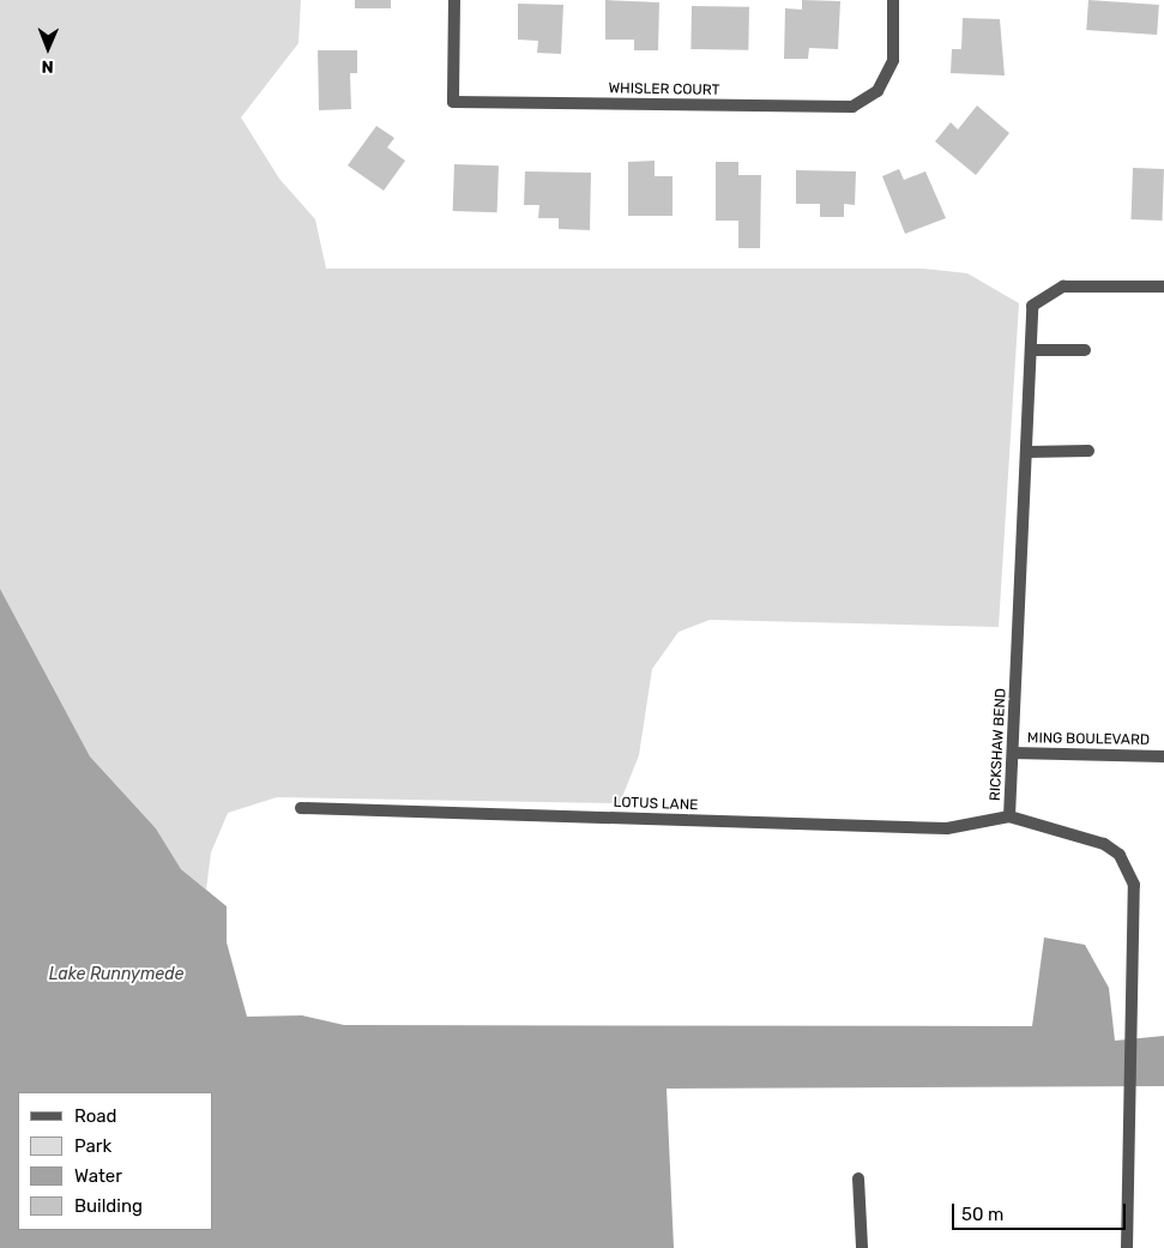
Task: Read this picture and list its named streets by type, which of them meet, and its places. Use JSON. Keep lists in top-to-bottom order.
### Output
{
  "streets": {
    "street": [
      "WHISLER COURT",
      "MING BOULEVARD",
      "RICKSHAW BEND",
      "LOTUS LANE"
    ]
  },
  "crossings": [
    ["MING BOULEVARD", "RICKSHAW BEND"],
    ["RICKSHAW BEND", "LOTUS LANE"]
  ],
  "water": ["Lake Runnymede"],
  "legend": [
    "Road",
    "Park",
    "Water",
    "Building"
  ],
  "scale_bar": "50 m",
  "north": "bottom"
}
